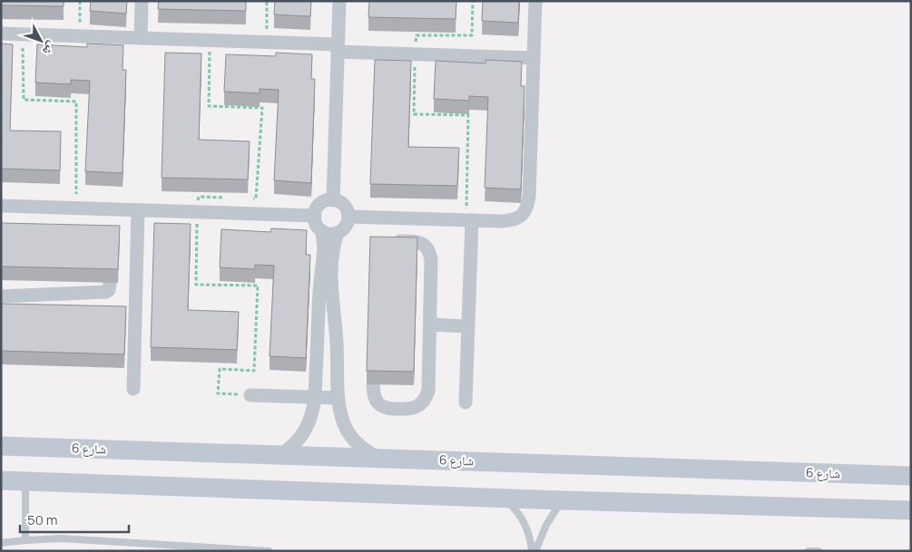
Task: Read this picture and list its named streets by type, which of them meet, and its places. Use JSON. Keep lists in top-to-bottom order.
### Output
{
  "streets": {
    "main road": ["شارع 6"]
  },
  "scale_bar": "50 m",
  "north": "bottom right"
}
